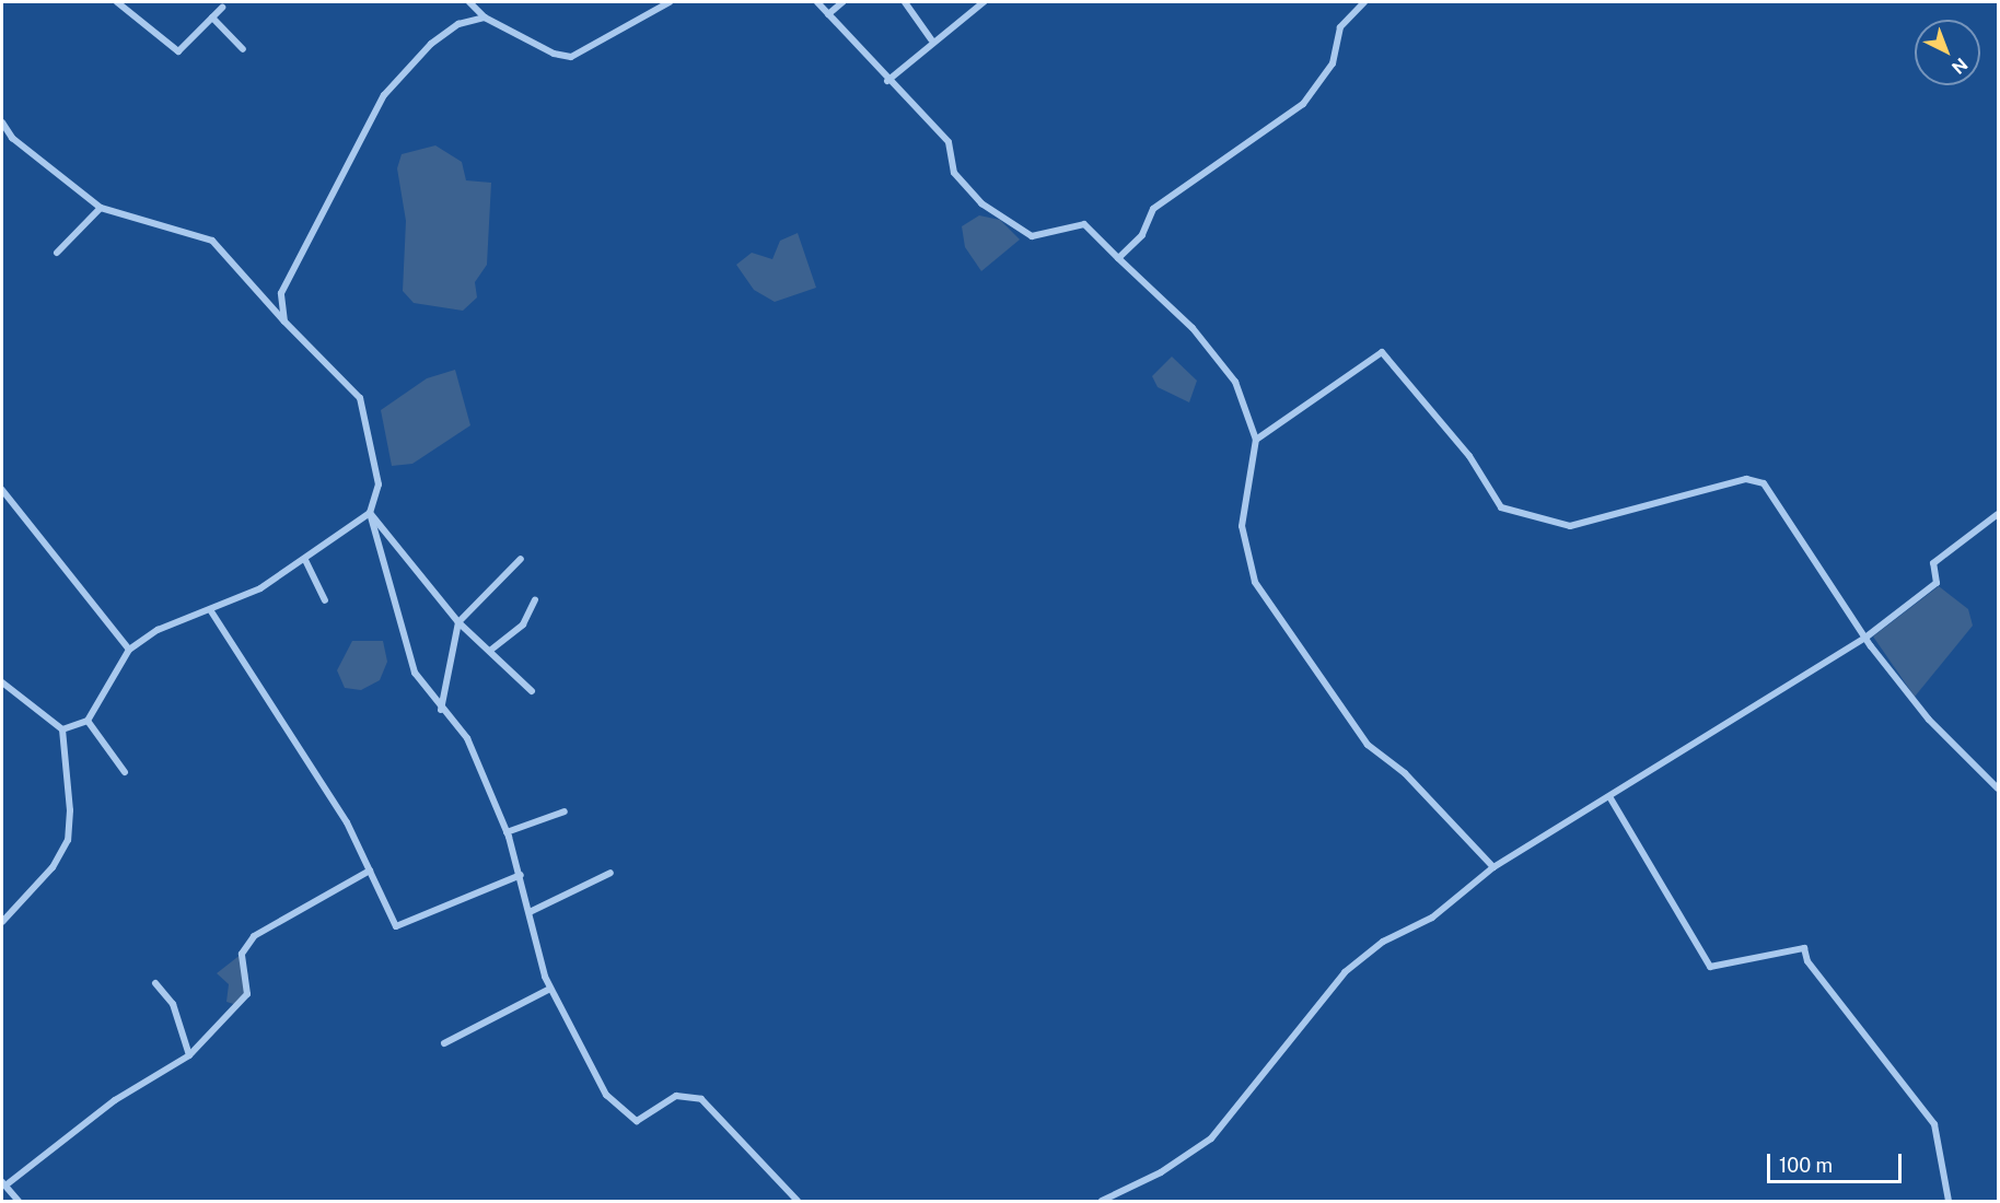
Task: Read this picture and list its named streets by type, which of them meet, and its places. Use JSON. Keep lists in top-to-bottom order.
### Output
{
  "scale_bar": "100 m",
  "north": "bottom right"
}
